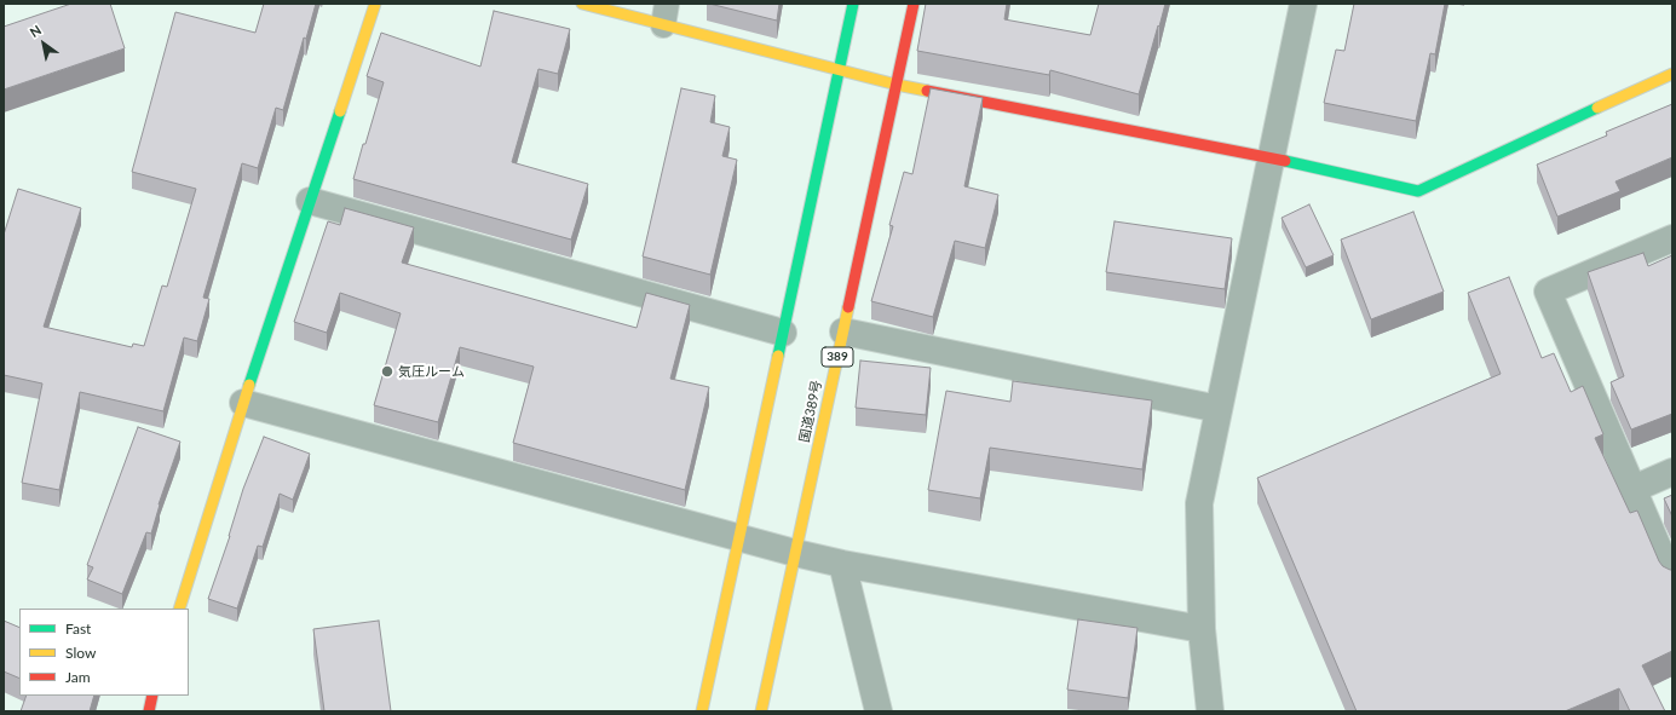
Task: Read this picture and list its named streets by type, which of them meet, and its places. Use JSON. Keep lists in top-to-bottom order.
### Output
{
  "streets": {
    "main road": ["389", "国道389号"]
  },
  "places": ["気圧ルーム"],
  "legend": ["Fast", "Slow", "Jam"],
  "north": "top left"
}
